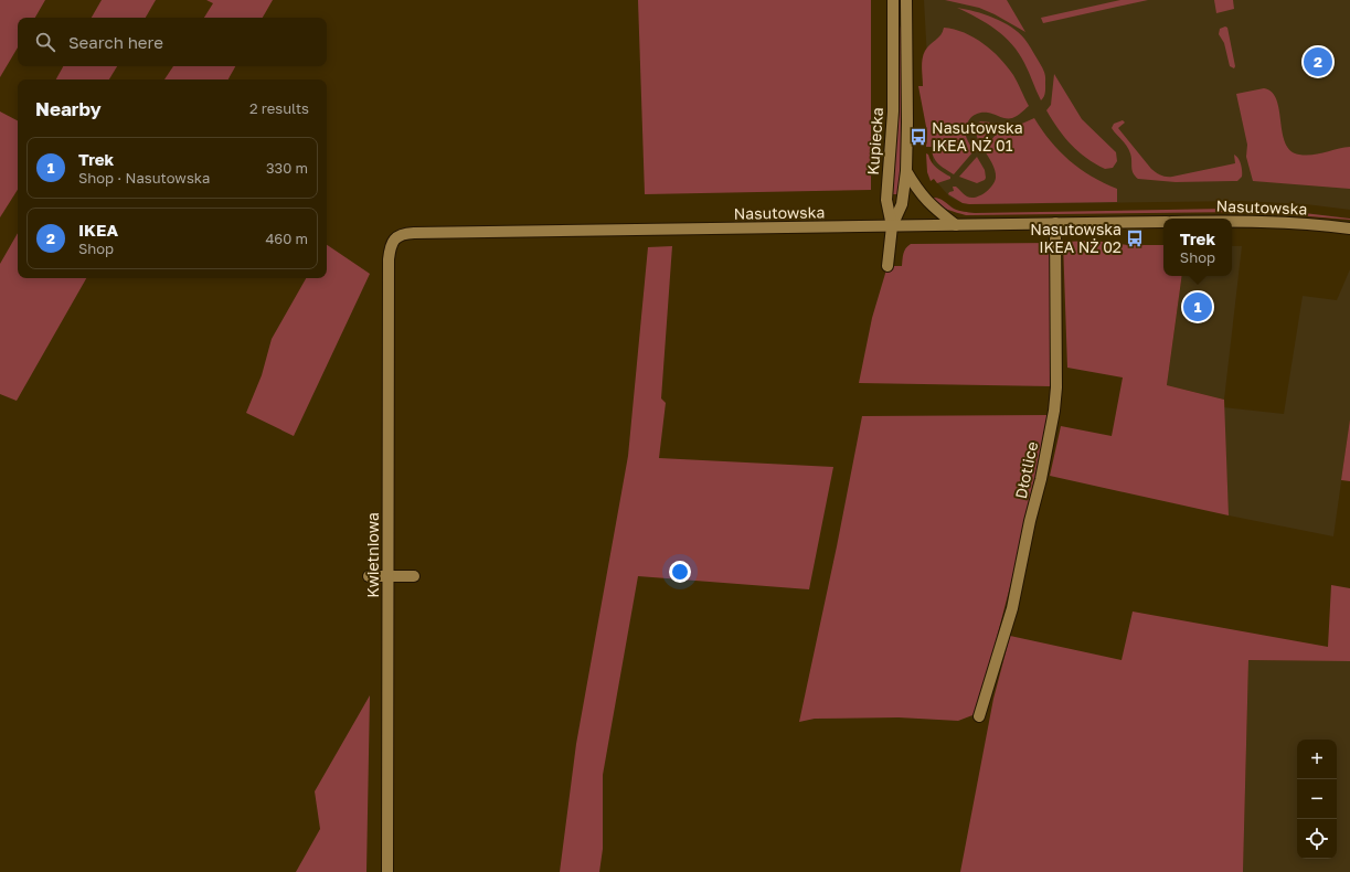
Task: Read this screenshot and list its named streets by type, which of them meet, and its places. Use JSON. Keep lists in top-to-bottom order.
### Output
{
  "streets": {
    "street": [
      "Kupiecka",
      "Nasutowska",
      "Dłotlice",
      "Kwietniowa"
    ]
  },
  "crossings": [
    ["Kupiecka", "Nasutowska"],
    ["Nasutowska", "Dłotlice"],
    ["Nasutowska", "Kwietniowa"]
  ],
  "places": {
    "bus stop": ["Nasutowska IKEA NŻ 01", "Nasutowska IKEA NŻ 02"]
  },
  "page": {
    "search": "Search here",
    "pins": ["2", "1"],
    "heading": ["Nearby", "2 results"],
    "list": [
      {
        "mark": "1",
        "name": "Trek",
        "note": "Shop · Nasutowska",
        "value": "330 m"
      },
      {
        "mark": "2",
        "name": "IKEA",
        "note": "Shop",
        "value": "460 m"
      }
    ],
    "popup": ["Trek", "Shop"],
    "map_buttons": ["+", "−"]
  }
}
